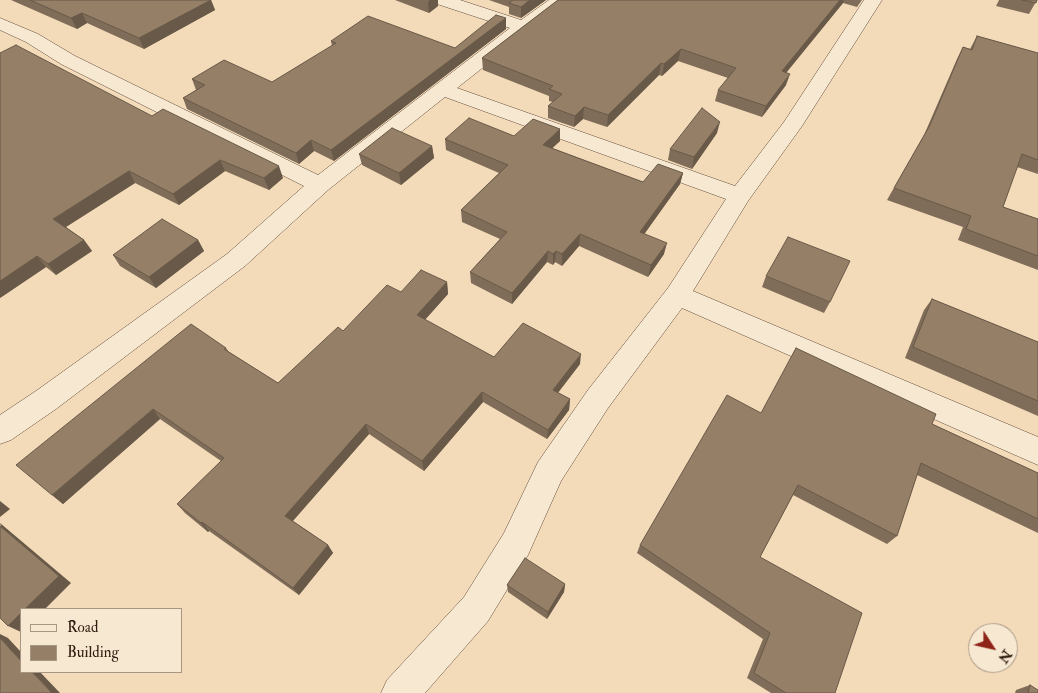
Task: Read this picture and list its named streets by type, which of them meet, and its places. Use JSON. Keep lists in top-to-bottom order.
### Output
{
  "legend": ["Road", "Building"],
  "north": "bottom right"
}
